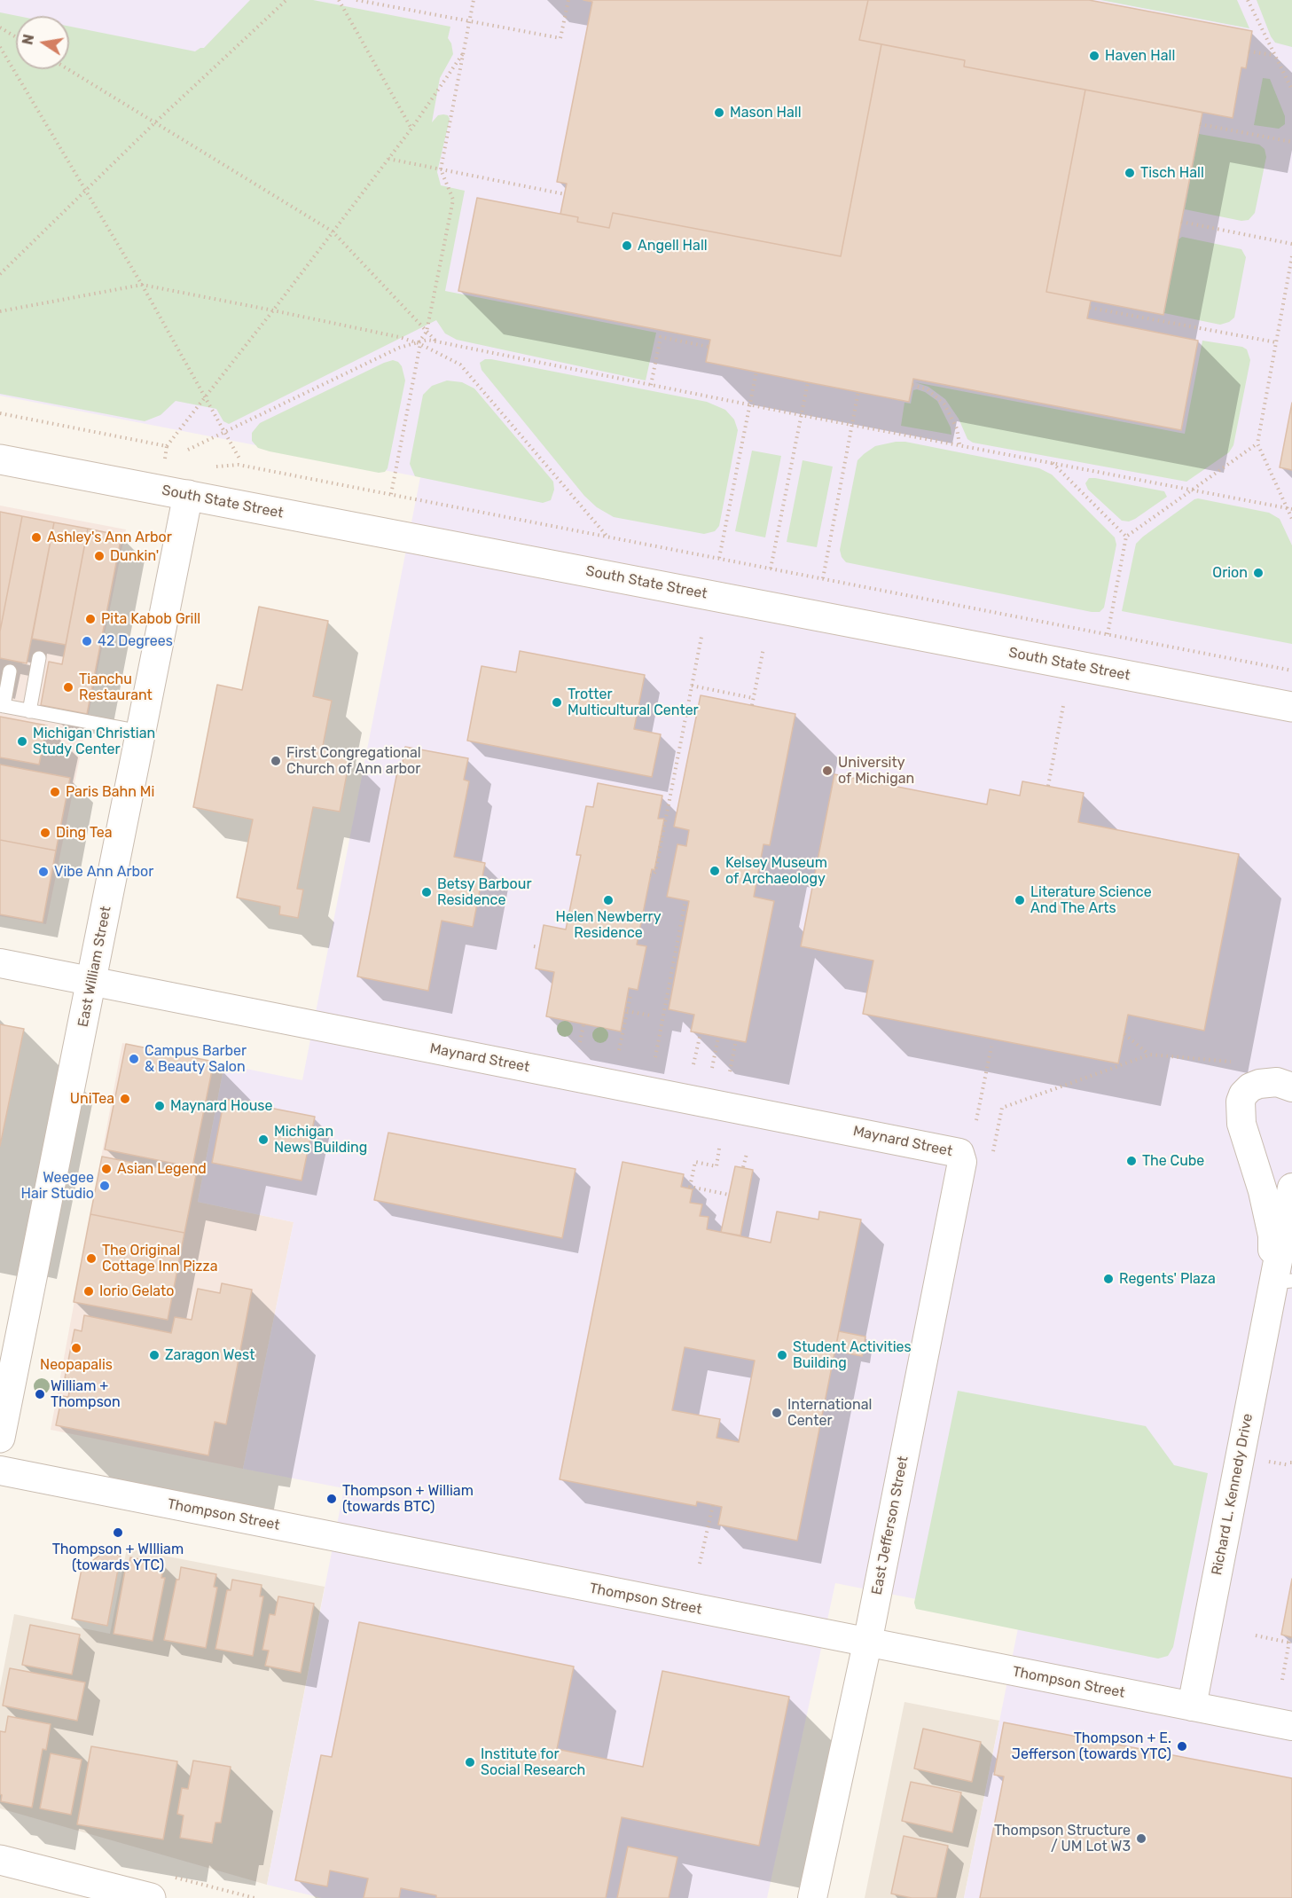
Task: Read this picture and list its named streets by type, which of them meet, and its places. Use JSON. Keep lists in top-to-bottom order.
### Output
{
  "streets": {
    "main road": ["South State Street", "East William Street"],
    "street": [
      "Maynard Street",
      "Richard L. Kennedy Drive",
      "Thompson Street",
      "East Jefferson Street"
    ]
  },
  "crossings": [
    ["South State Street", "East William Street"],
    ["East William Street", "Maynard Street"],
    ["Maynard Street", "East Jefferson Street"],
    ["Richard L. Kennedy Drive", "Thompson Street"],
    ["Thompson Street", "East Jefferson Street"]
  ],
  "places": [
    "Haven Hall",
    "Mason Hall",
    "Tisch Hall",
    "Angell Hall",
    "Ashley's Ann Arbor",
    "Dunkin'",
    "Orion",
    "Pita Kabob Grill",
    "42 Degrees",
    "Tianchu Restaurant",
    "Trotter Multicultural Center",
    "Michigan Christian Study Center",
    "First Congregational Church of Ann arbor",
    "University of Michigan",
    "Paris Bahn Mi",
    "Ding Tea",
    "Kelsey Museum of Archaeology",
    "Vibe Ann Arbor",
    "Betsy Barbour Residence",
    "Helen Newberry Residence",
    "Literature Science And The Arts",
    "Campus Barber & Beauty Salon",
    "UniTea",
    "Maynard House",
    "Michigan News Building",
    "The Cube",
    "Asian Legend",
    "Weegee Hair Studio",
    "The Original Cottage Inn Pizza",
    "Regents' Plaza",
    "Iorio Gelato",
    "Neopapalis",
    "Zaragon West",
    "Student Activities Building",
    "William + Thompson",
    "International Center",
    "Thompson + William (towards BTC)",
    "Thompson + WIlliam (towards YTC)",
    "Thompson + E. Jefferson (towards YTC)",
    "Institute for Social Research",
    "Thompson Structure / UM Lot W3"
  ],
  "north": "left"
}
